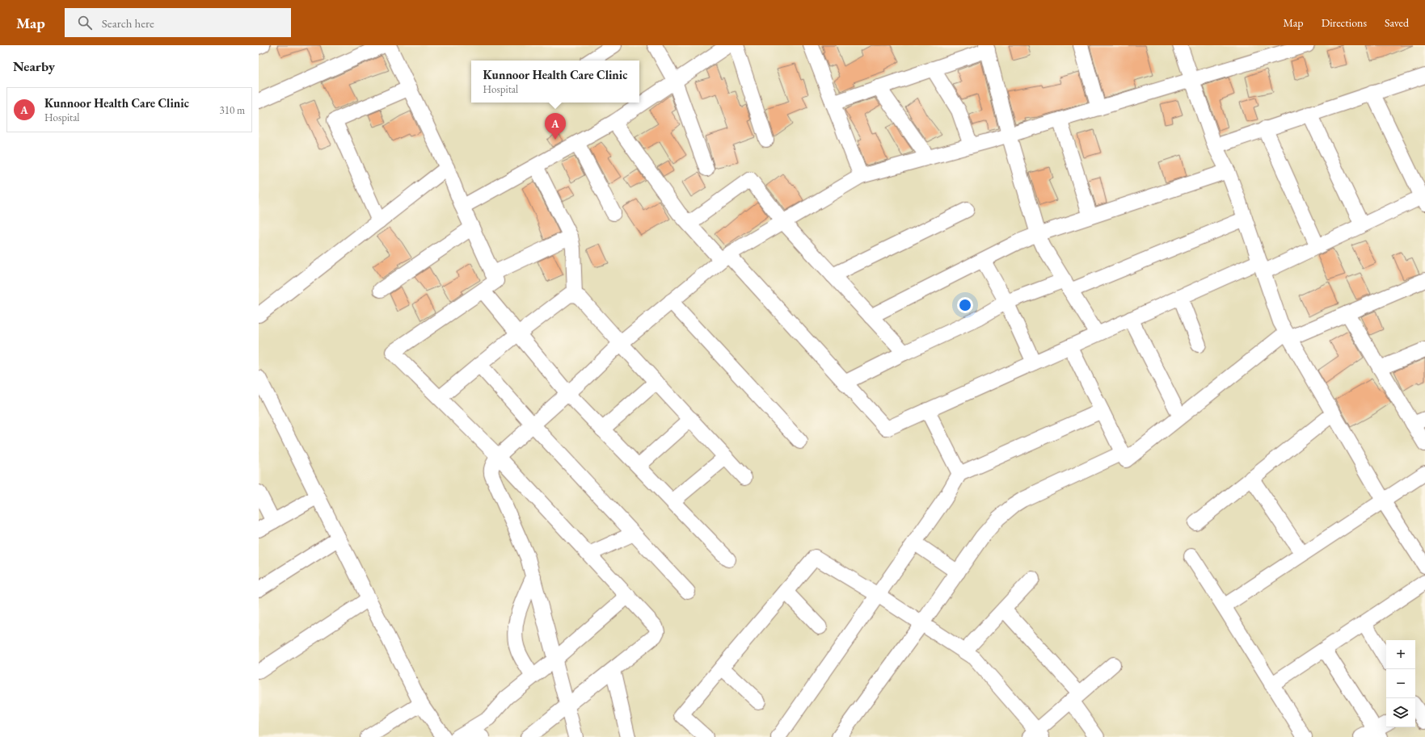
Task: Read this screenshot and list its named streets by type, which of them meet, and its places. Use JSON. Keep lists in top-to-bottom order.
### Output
{
  "page": {
    "header": "Map",
    "search": "Search here",
    "nav": ["Map", "Directions", "Saved"],
    "heading": "Nearby",
    "popup": ["Kunnoor Health Care Clinic", "Hospital"],
    "list": [
      {
        "mark": "A",
        "name": "Kunnoor Health Care Clinic",
        "note": "Hospital",
        "value": "310 m"
      }
    ],
    "pins": "A",
    "map_buttons": ["+", "−"]
  }
}
